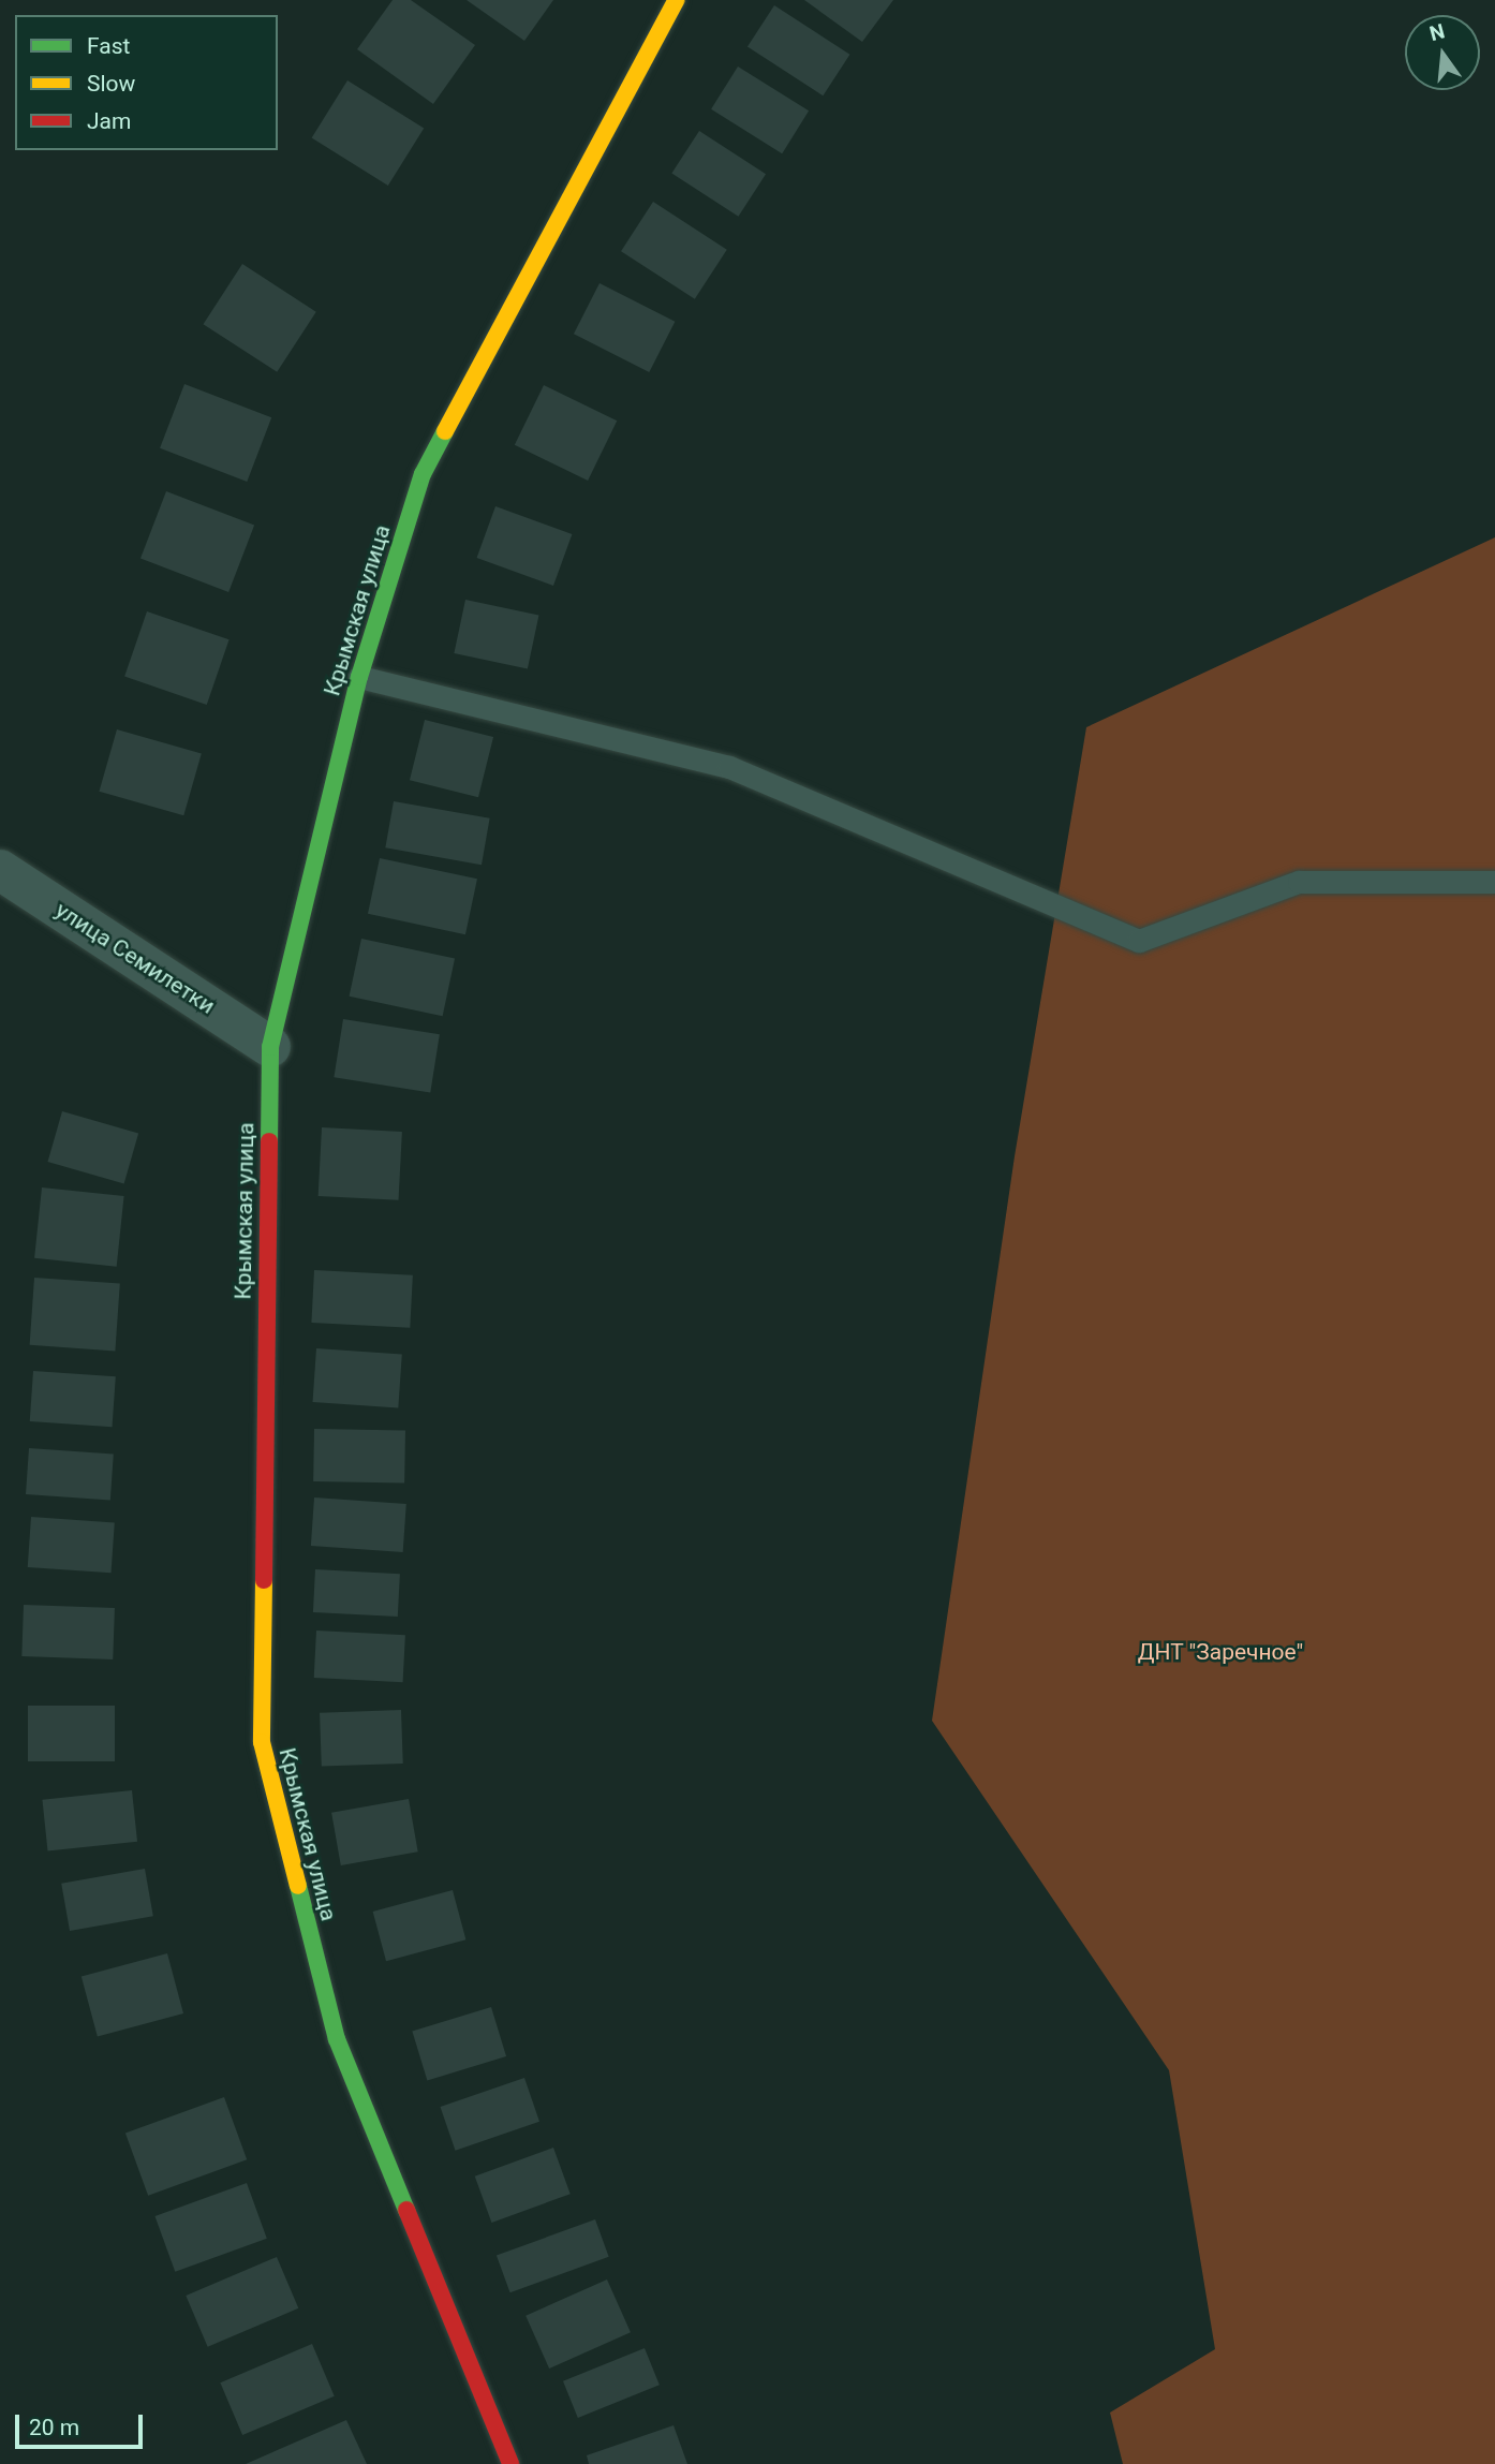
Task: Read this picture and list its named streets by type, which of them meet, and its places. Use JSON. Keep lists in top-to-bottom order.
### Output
{
  "streets": {
    "street": ["Крымская улица", "улица Семилетки"]
  },
  "crossings": [
    ["Крымская улица", "улица Семилетки"]
  ],
  "parks": ["ДНТ \"Заречное\""],
  "legend": ["Fast", "Slow", "Jam"],
  "scale_bar": "20 m",
  "north": "top"
}
